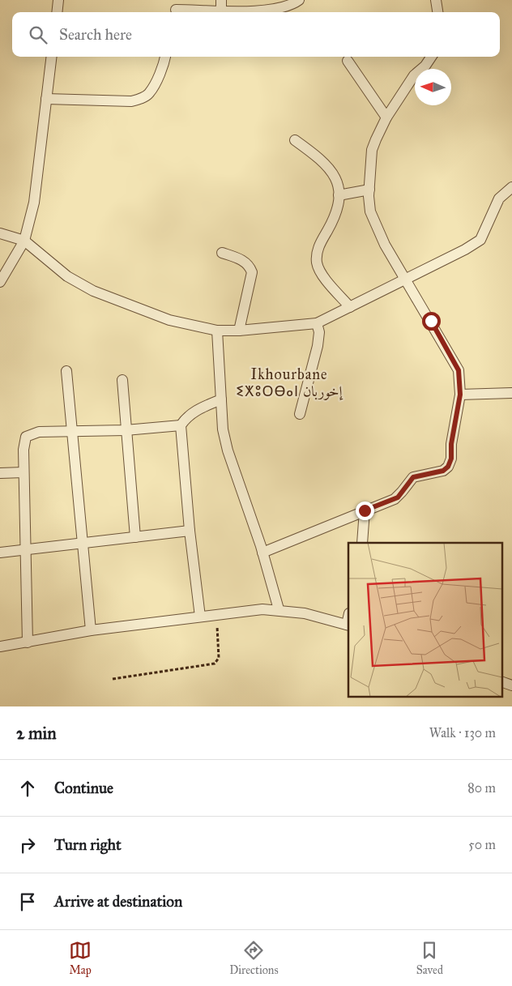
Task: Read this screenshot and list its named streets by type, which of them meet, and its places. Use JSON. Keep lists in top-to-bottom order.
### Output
{
  "districts": ["Ikhourbane ⵉⵅⵓⵔⴱⴰⵏ إخوربان"],
  "north": "left",
  "page": {
    "search": "Search here",
    "heading": ["2 min", "Walk · 130 m"],
    "list": [
      ["Continue", "80 m"],
      ["Turn right", "50 m"],
      "Arrive at destination"
    ],
    "nav": ["Map", "Directions", "Saved"]
  }
}
